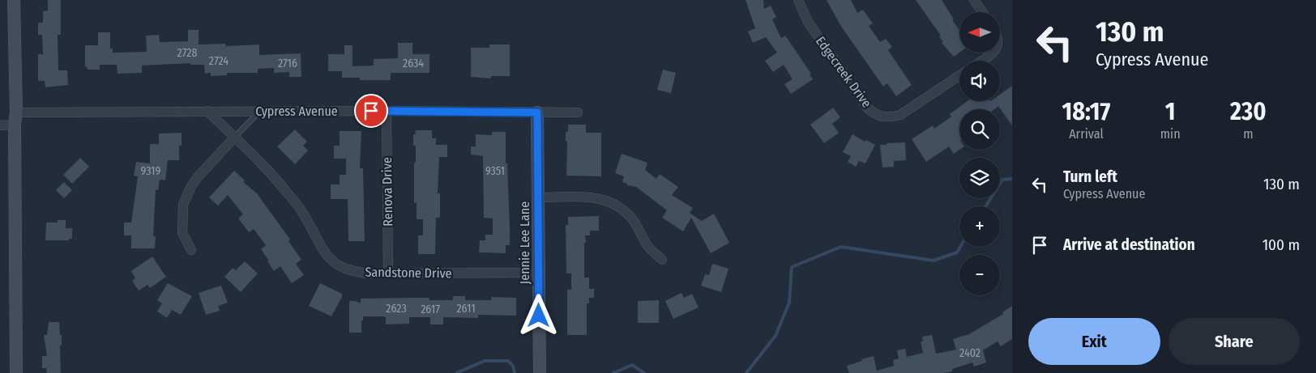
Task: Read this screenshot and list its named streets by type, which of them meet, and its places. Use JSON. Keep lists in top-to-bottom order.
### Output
{
  "streets": {
    "street": [
      "Edgecreek Drive",
      "Cypress Avenue",
      "Renova Drive",
      "Jennie Lee Lane",
      "Sandstone Drive"
    ]
  },
  "crossings": [
    ["Cypress Avenue", "Renova Drive"],
    ["Cypress Avenue", "Jennie Lee Lane"],
    ["Cypress Avenue", "Sandstone Drive"],
    ["Renova Drive", "Sandstone Drive"],
    ["Jennie Lee Lane", "Sandstone Drive"]
  ],
  "house_numbers": [
    "2728",
    "2724",
    "2716",
    "2634",
    "9319",
    "9351",
    "2623",
    "2611",
    "2617",
    "2402"
  ],
  "north": "left",
  "page": {
    "turn": ["130 m", "Cypress Avenue"],
    "map_buttons": ["+", "−"],
    "eta": [
      "18:17",
      "Arrival",
      "1",
      "min",
      "230",
      "m"
    ],
    "list": [
      {
        "name": "Turn left",
        "note": "Cypress Avenue",
        "value": "130 m"
      },
      {
        "name": "Arrive at destination",
        "value": "100 m"
      }
    ],
    "buttons": ["Exit", "Share"]
  }
}
